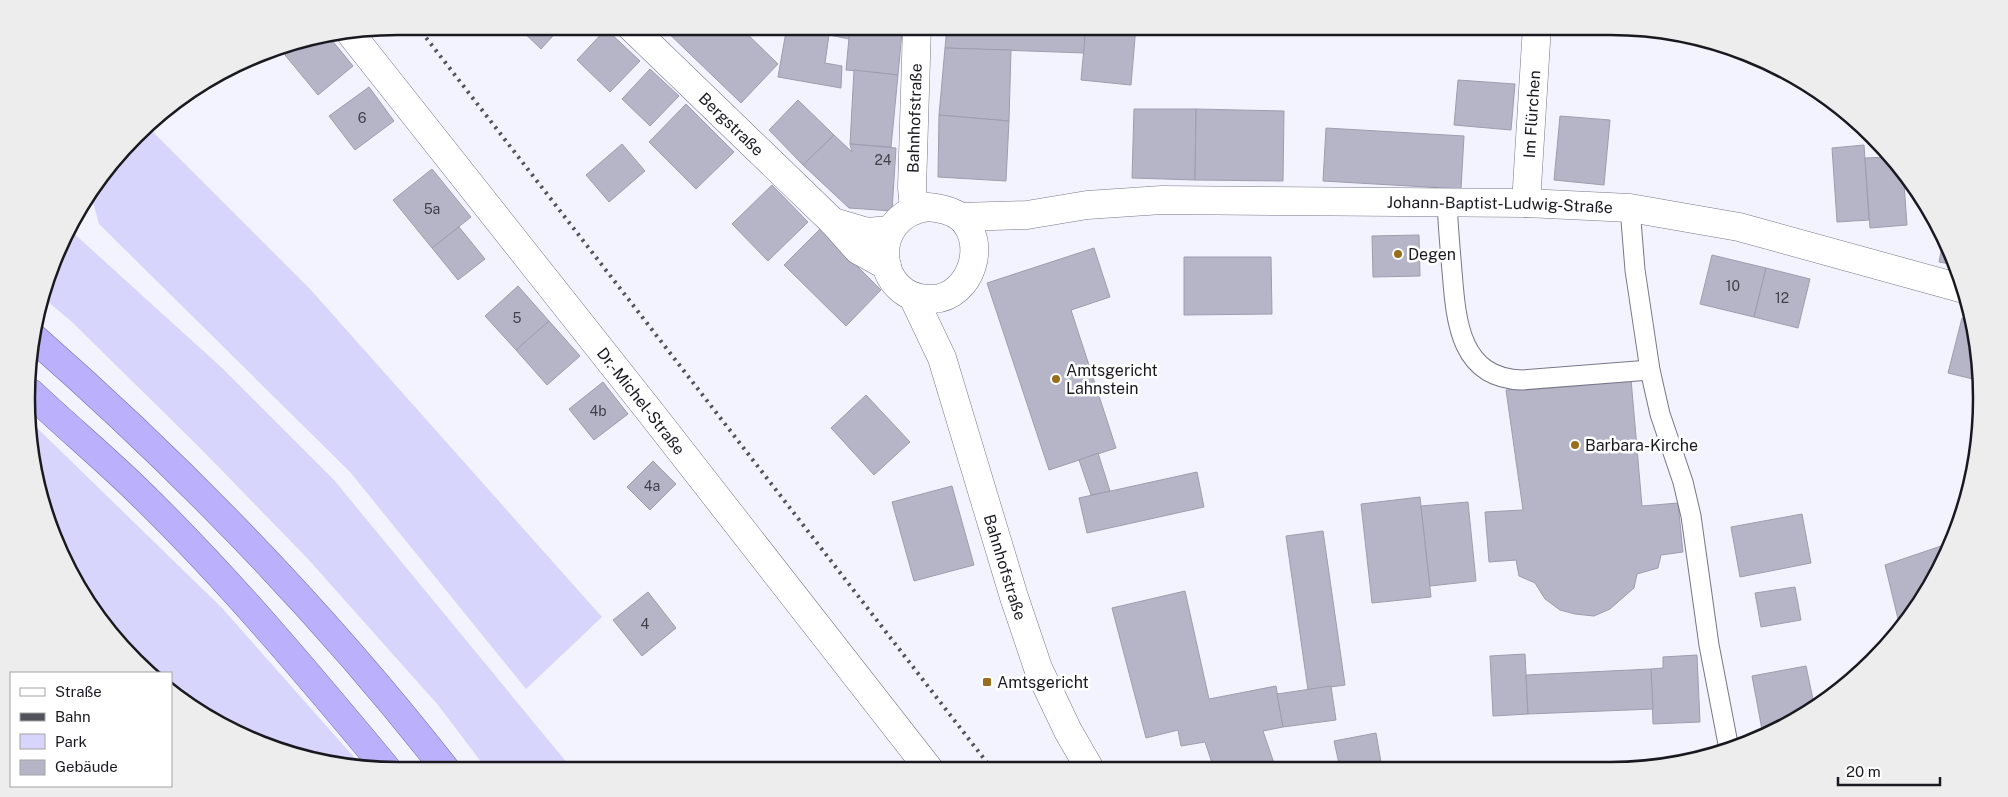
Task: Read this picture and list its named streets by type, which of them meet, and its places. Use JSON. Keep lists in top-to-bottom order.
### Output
{
  "streets": {
    "street": [
      "Im Flürchen",
      "Bahnhofstraße",
      "Bergstraße",
      "Johann-Baptist-Ludwig-Straße",
      "Dr.-Michel-Straße"
    ]
  },
  "crossings": [
    ["Im Flürchen", "Johann-Baptist-Ludwig-Straße"],
    ["Bahnhofstraße", "Bergstraße"],
    ["Bahnhofstraße", "Johann-Baptist-Ludwig-Straße"],
    ["Bergstraße", "Johann-Baptist-Ludwig-Straße"]
  ],
  "places": {
    "other": ["Degen", "Amtsgericht Lahnstein", "Barbara-Kirche"],
    "transit": ["Amtsgericht"]
  },
  "house_numbers": [
    "6",
    "24",
    "5a",
    "10",
    "12",
    "5",
    "4b",
    "4a",
    "4"
  ],
  "legend": [
    "Straße",
    "Bahn",
    "Park",
    "Gebäude"
  ],
  "scale_bar": "20 m"
}
